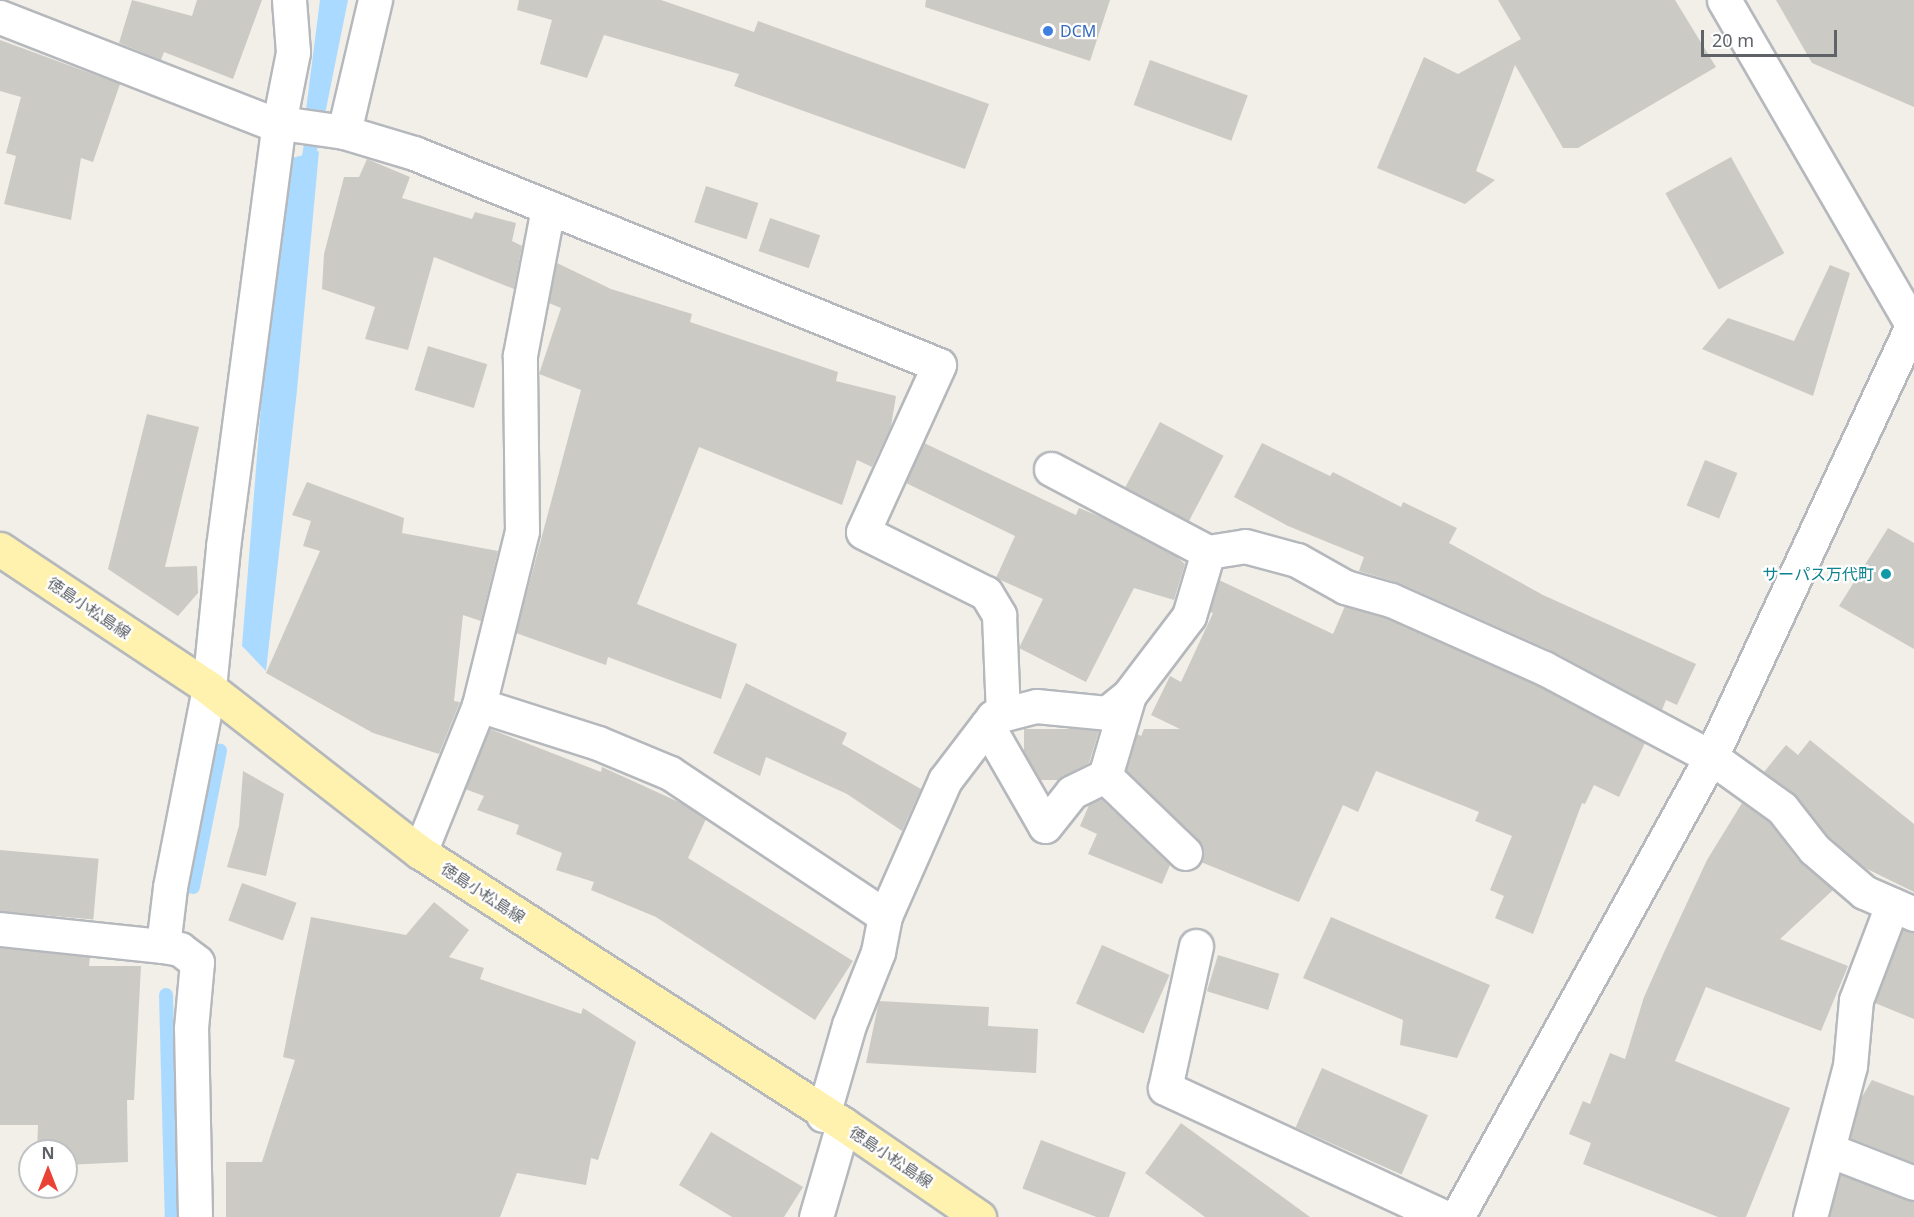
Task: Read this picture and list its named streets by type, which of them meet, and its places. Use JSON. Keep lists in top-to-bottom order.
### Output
{
  "streets": {
    "main road": ["徳島小松島線"]
  },
  "places": ["DCM", "サーパス万代町"],
  "scale_bar": "20 m",
  "north": "top"
}
